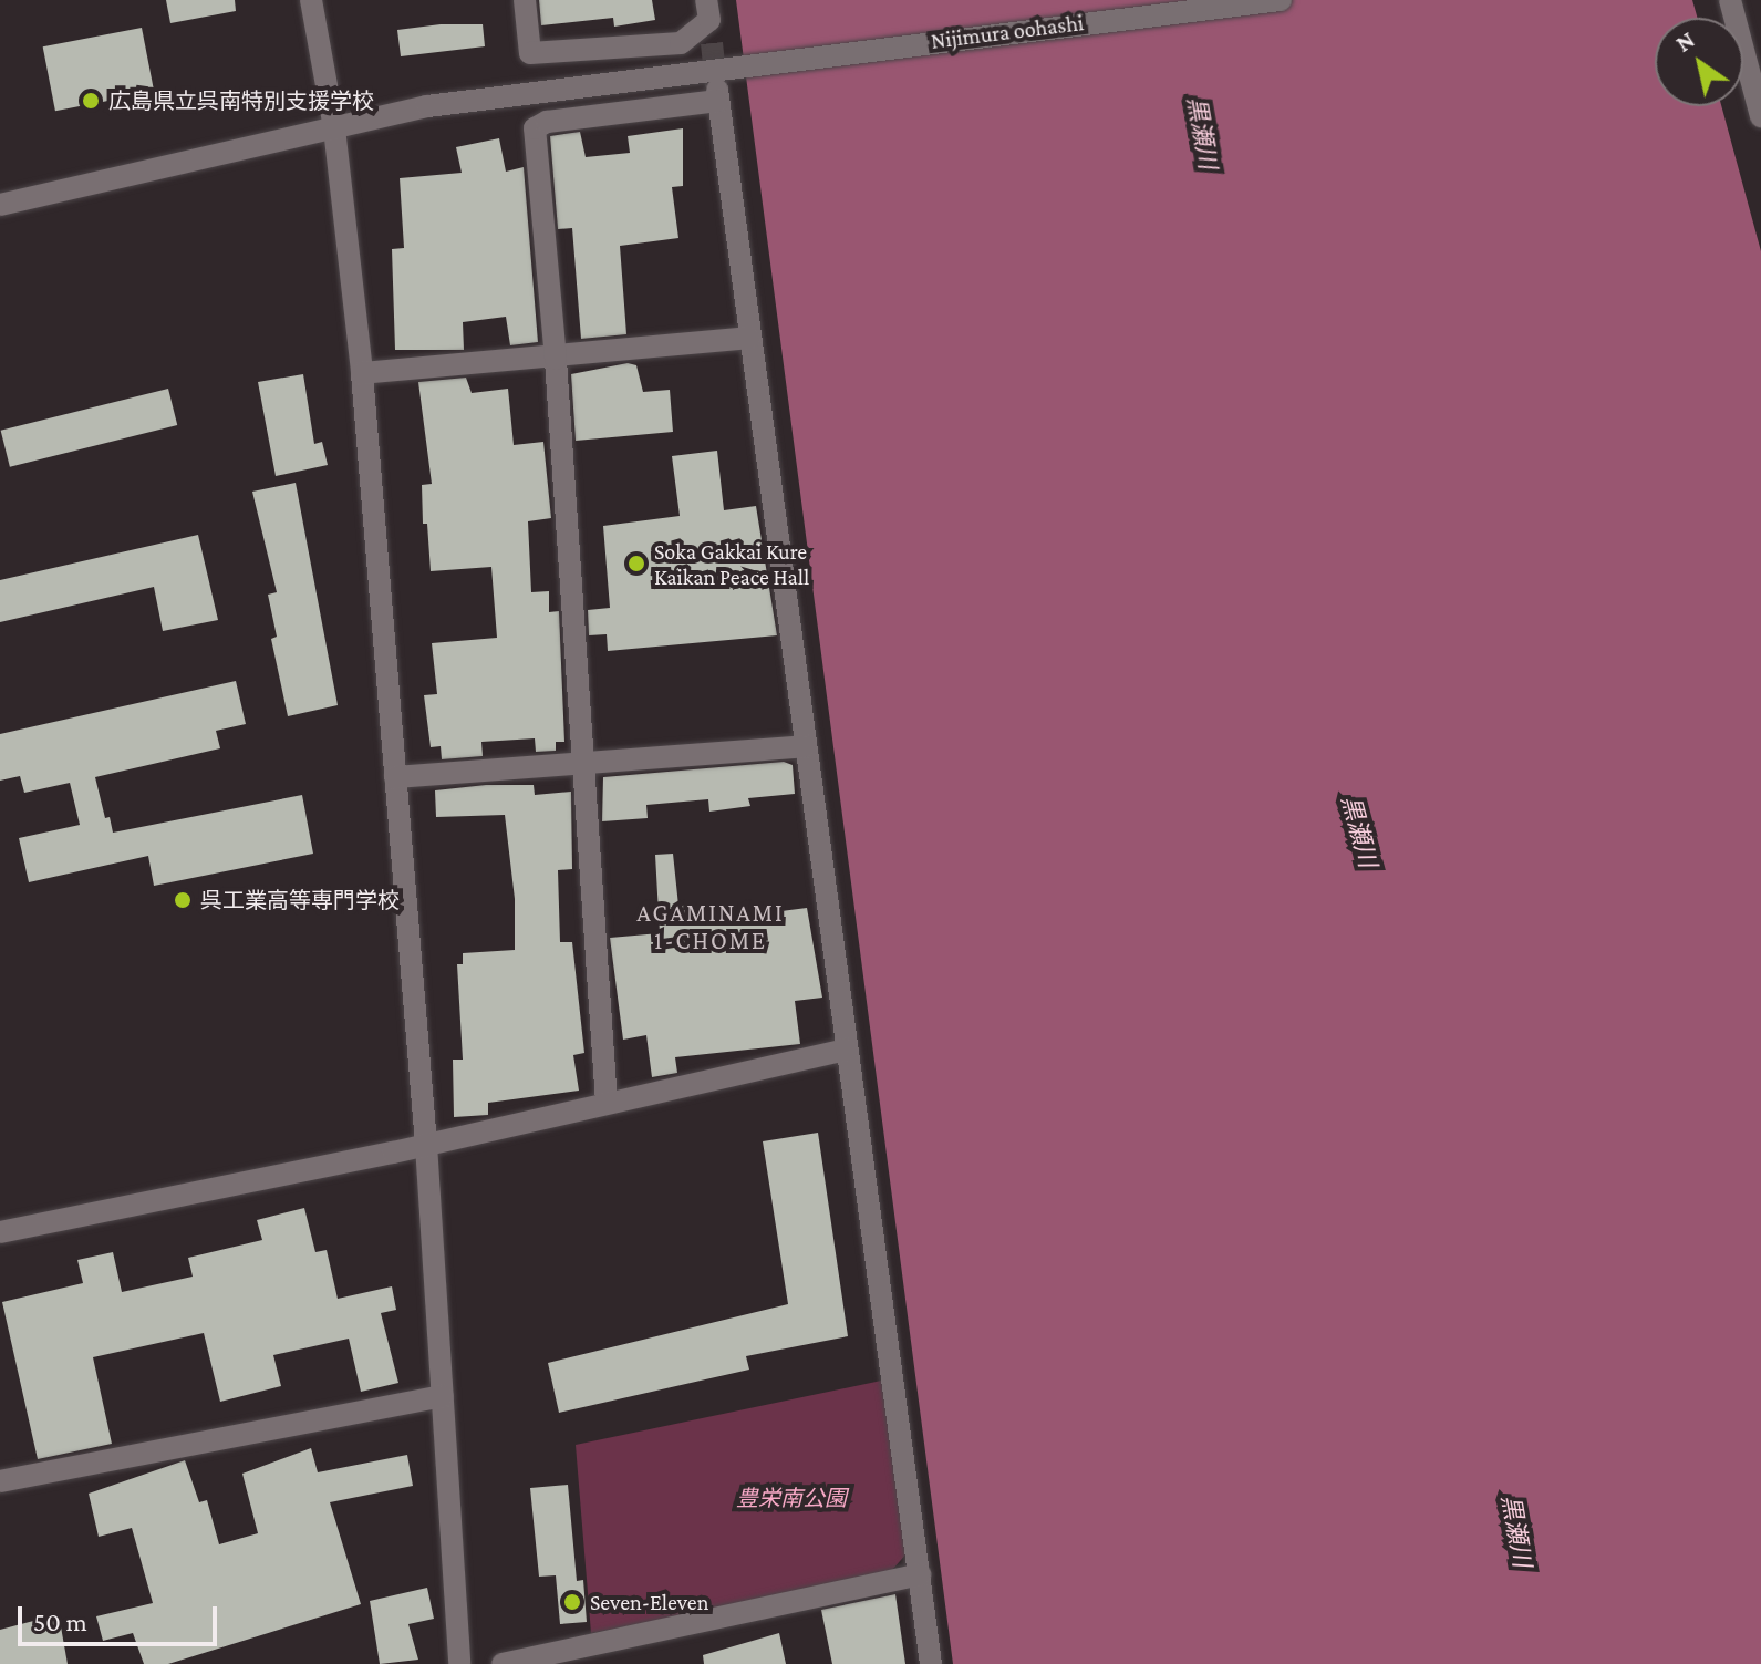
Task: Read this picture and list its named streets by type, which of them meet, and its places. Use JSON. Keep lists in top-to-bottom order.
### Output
{
  "streets": {
    "street": ["Nijimura oohashi"]
  },
  "districts": ["AGAMINAMI 1-CHOME"],
  "water": ["黒瀬川"],
  "parks": ["豊栄南公園"],
  "places": [
    "広島県立呉南特別支援学校",
    "Soka Gakkai Kure Kaikan Peace Hall",
    "呉工業高等専門学校",
    "Seven-Eleven"
  ],
  "scale_bar": "50 m",
  "north": "top left"
}
